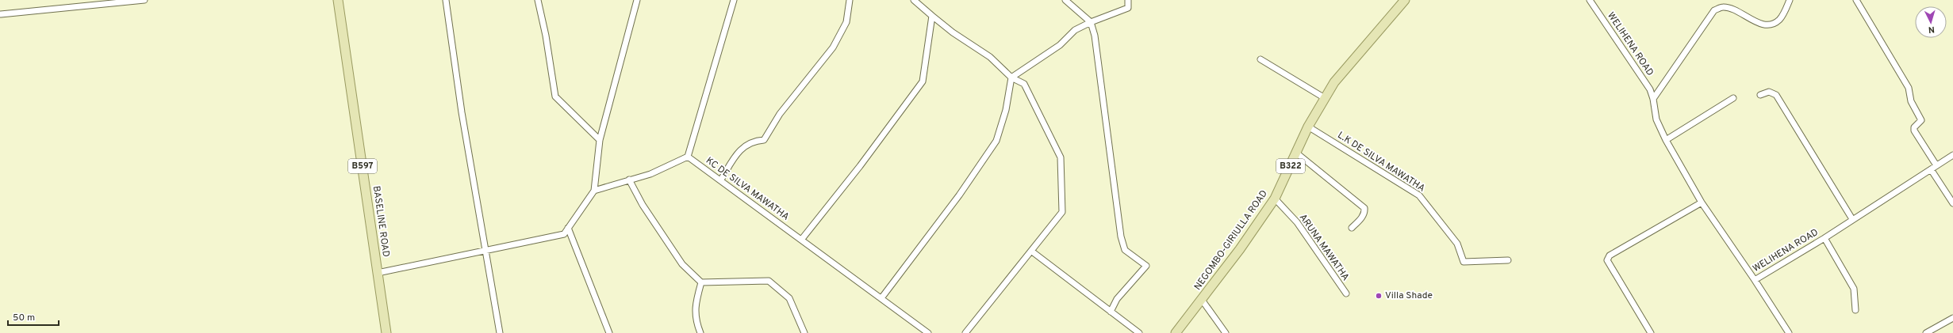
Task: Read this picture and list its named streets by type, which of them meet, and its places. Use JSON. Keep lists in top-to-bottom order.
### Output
{
  "streets": {
    "main road": [
      "B597",
      "B322",
      "BASELINE ROAD",
      "NEGOMBO-GIRIULLA ROAD"
    ],
    "street": [
      "WELIHENA ROAD",
      "L.K DE SILVA MAWATHA",
      "KC DE SILVA MAWATHA",
      "ARUNA MAWATHA"
    ]
  },
  "crossings": [
    ["L.K DE SILVA MAWATHA", "NEGOMBO-GIRIULLA ROAD"],
    ["NEGOMBO-GIRIULLA ROAD", "ARUNA MAWATHA"]
  ],
  "places": ["Villa Shade"],
  "scale_bar": "50 m",
  "north": "bottom"
}
